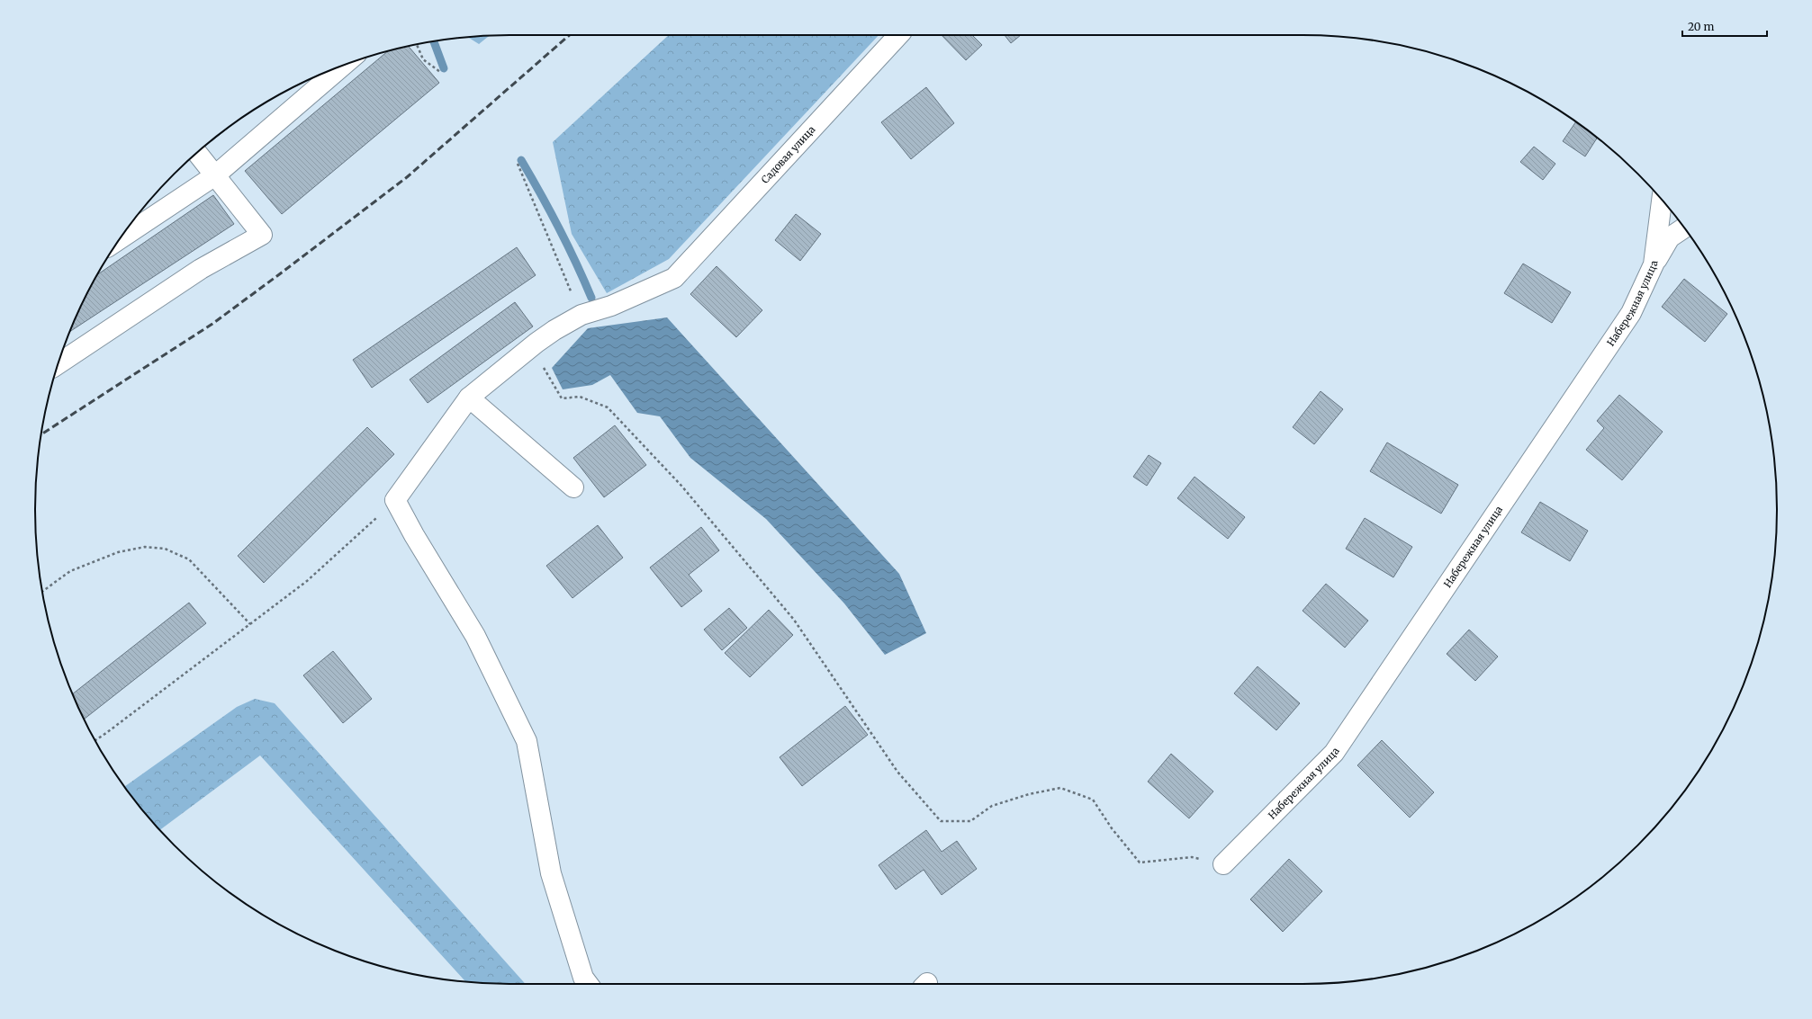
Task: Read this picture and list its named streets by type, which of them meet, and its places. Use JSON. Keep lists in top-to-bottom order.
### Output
{
  "streets": {
    "street": ["Садовая улица", "Набережная улица"]
  },
  "scale_bar": "20 m"
}
